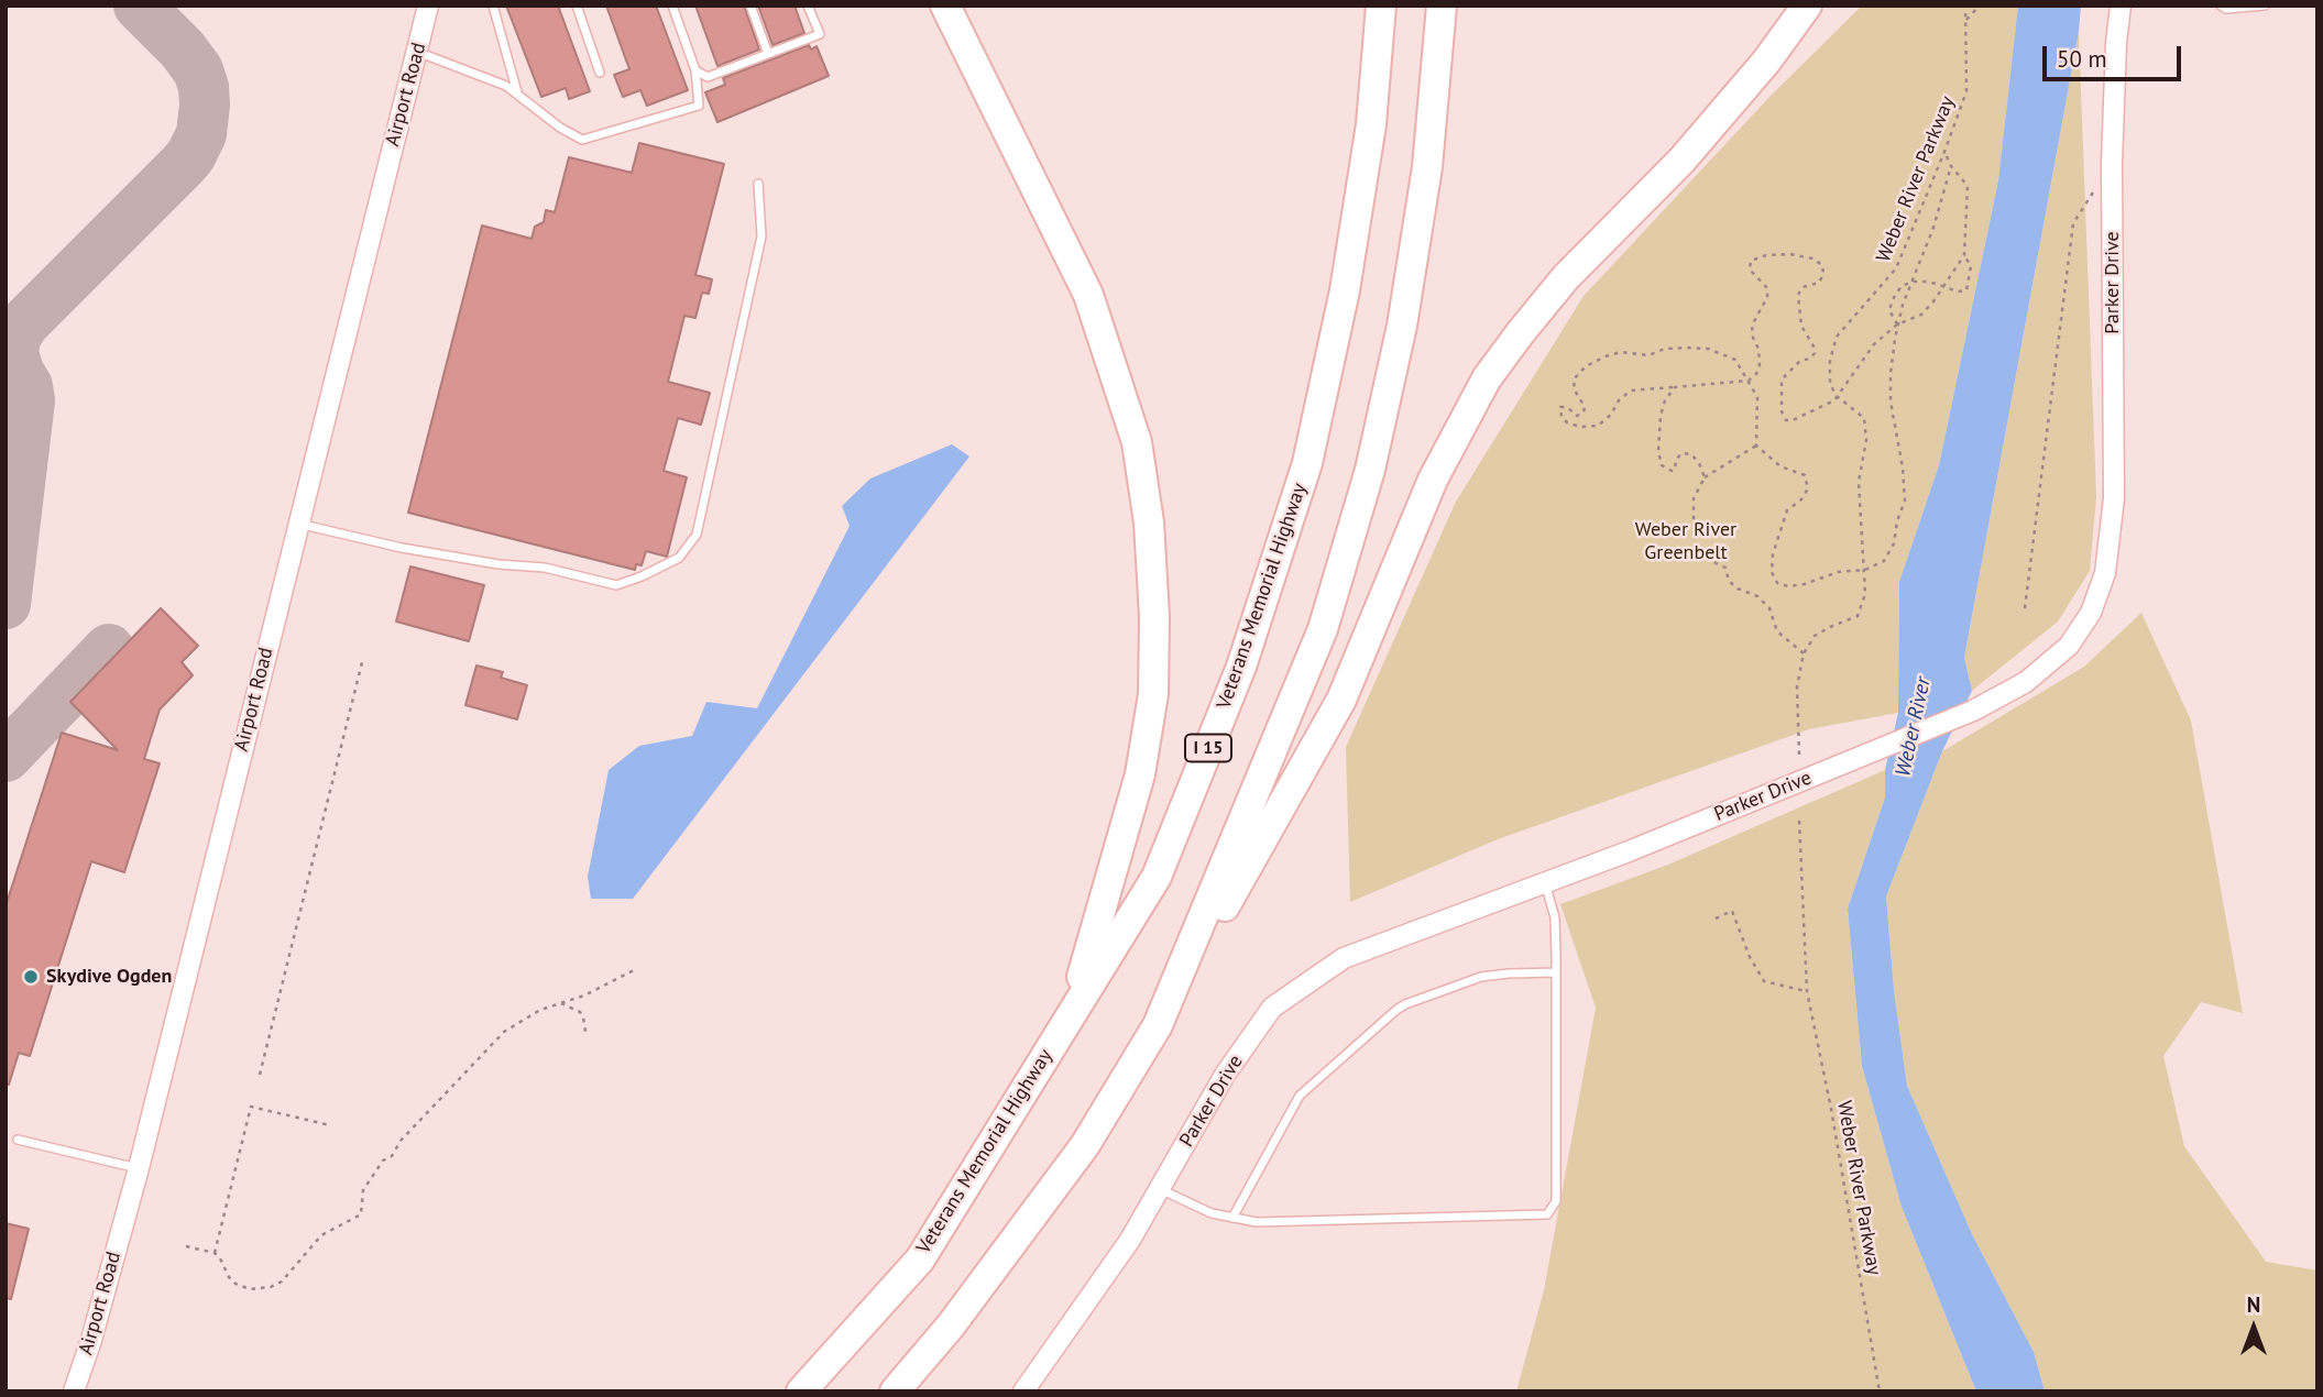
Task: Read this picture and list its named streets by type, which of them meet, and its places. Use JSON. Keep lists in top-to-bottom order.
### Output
{
  "streets": {
    "highway": ["Veterans Memorial Highway", "I 15"],
    "street": ["Airport Road", "Parker Drive"],
    "path": ["Weber River Parkway"]
  },
  "water": ["Weber River"],
  "parks": ["Weber River Greenbelt"],
  "places": ["Skydive Ogden"],
  "scale_bar": "50 m",
  "north": "top"
}
